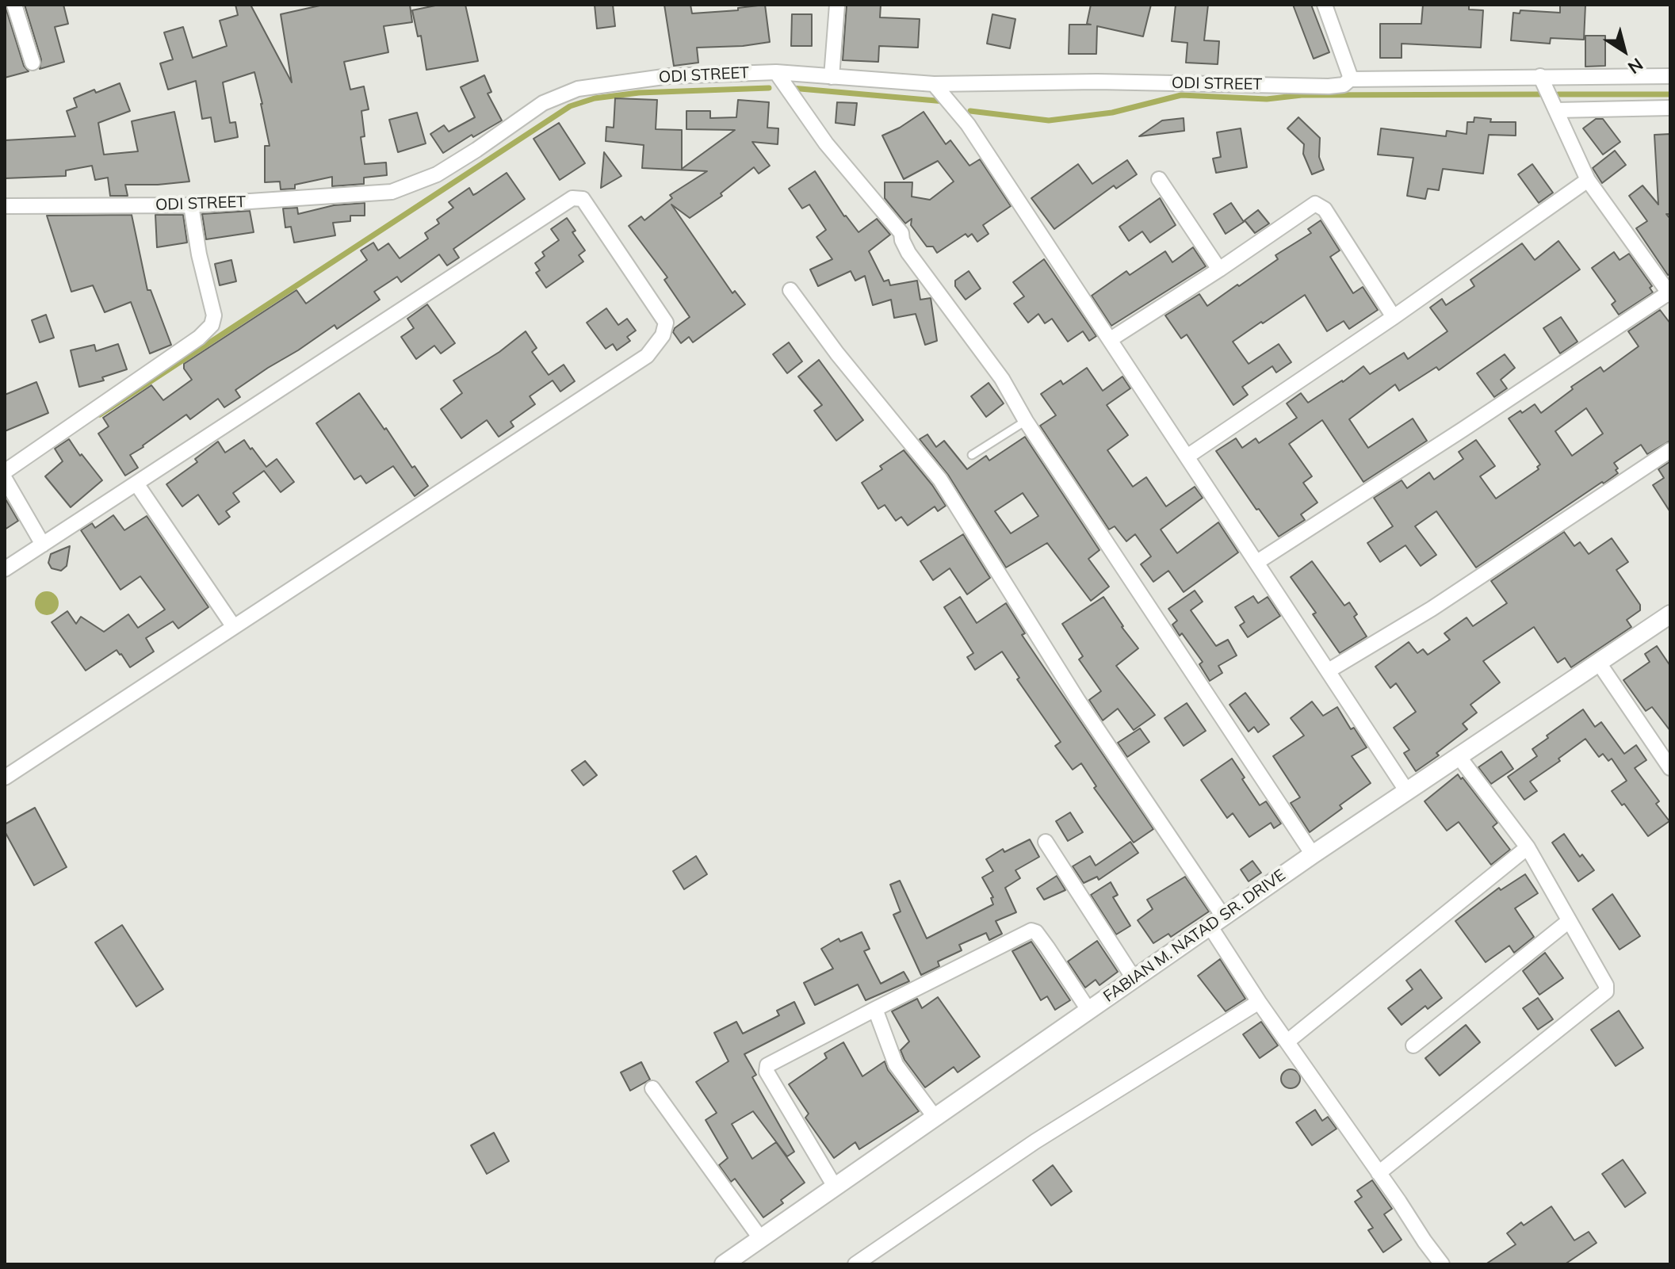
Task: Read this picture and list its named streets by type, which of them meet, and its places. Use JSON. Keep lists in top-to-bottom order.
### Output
{
  "streets": {
    "street": ["ODI STREET", "FABIAN M. NATAD SR. DRIVE"]
  },
  "north": "bottom right"
}
